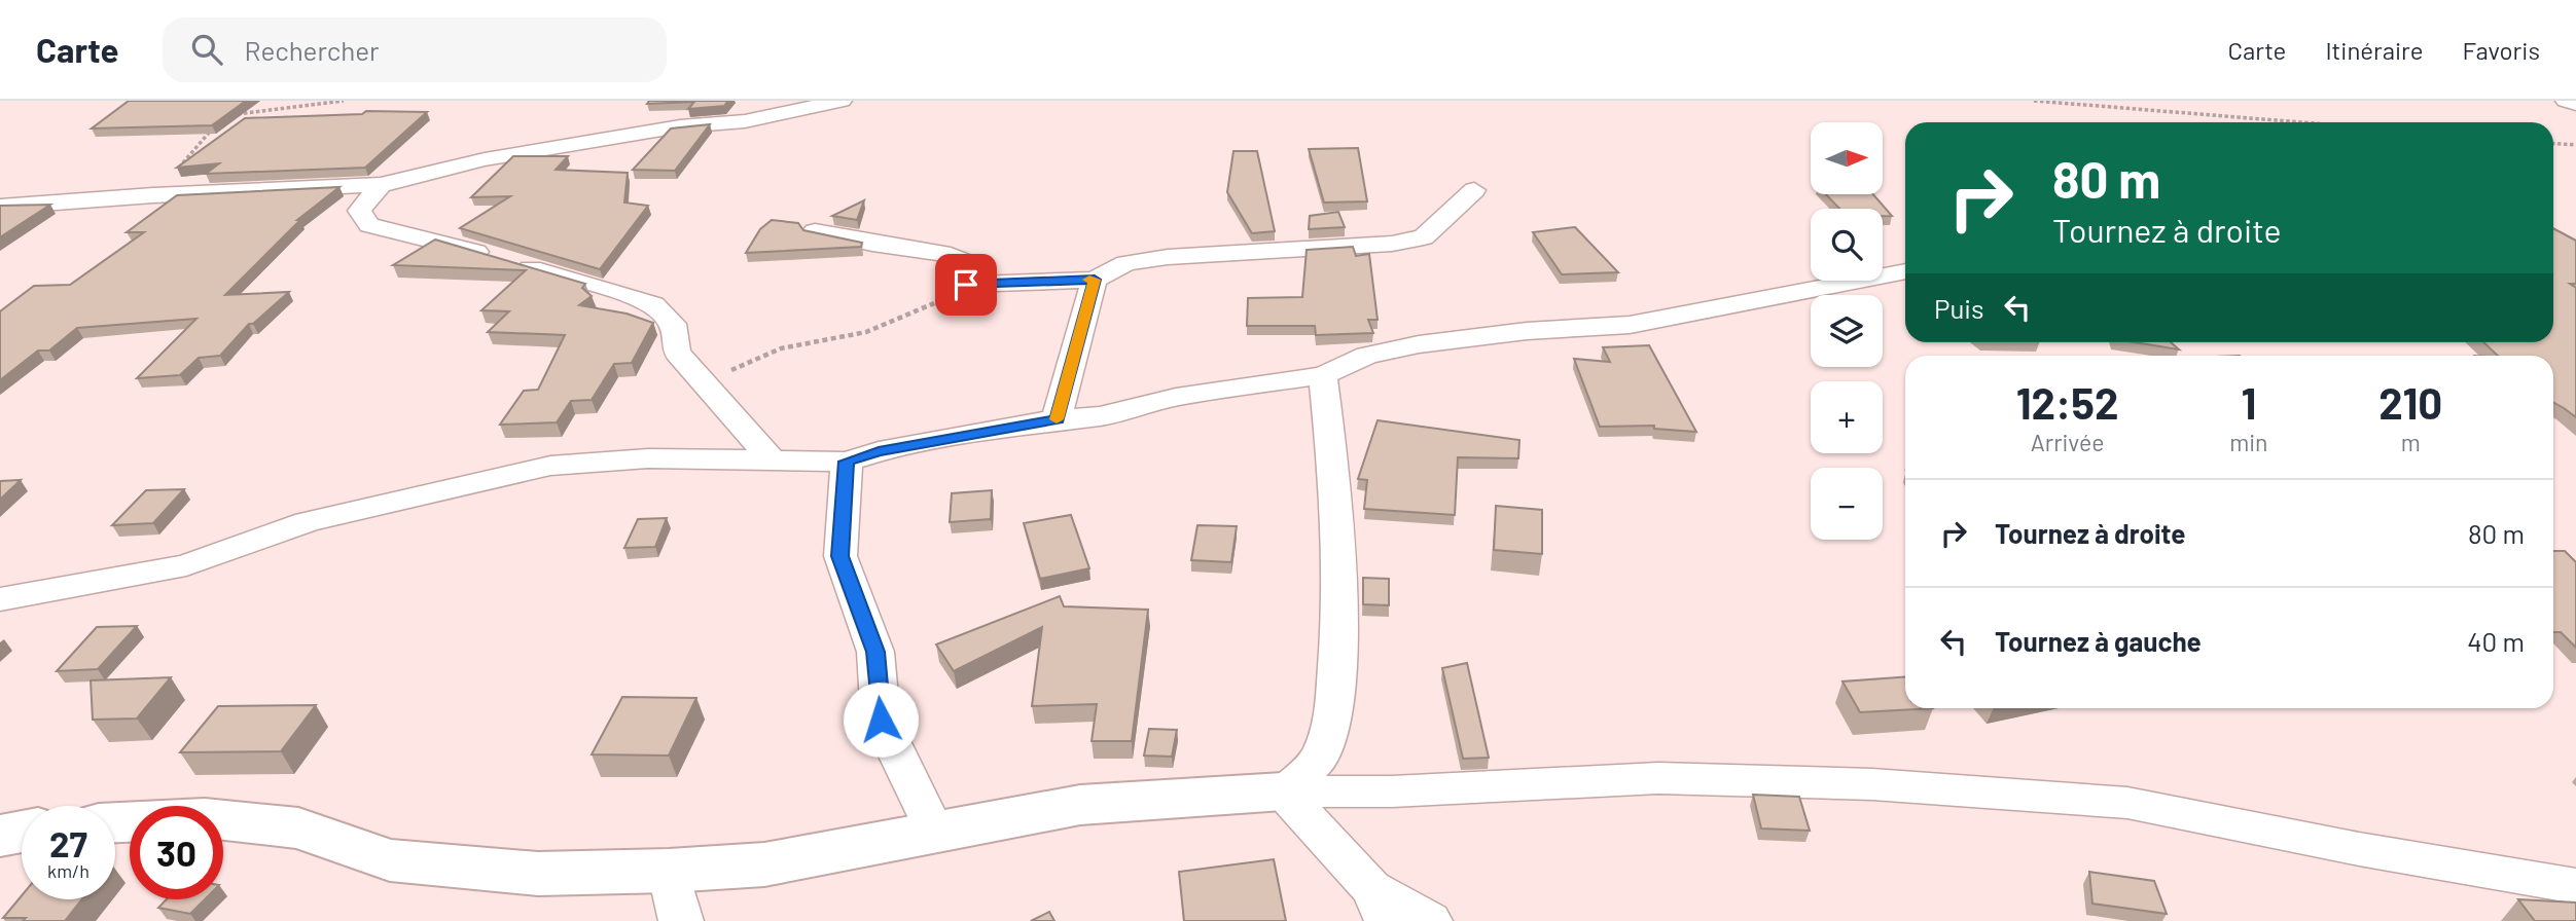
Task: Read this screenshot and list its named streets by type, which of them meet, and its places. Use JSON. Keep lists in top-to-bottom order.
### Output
{
  "north": "right",
  "page": {
    "header": "Carte",
    "search": "Rechercher",
    "nav": ["Carte", "Itinéraire", "Favoris"],
    "map_buttons": ["+", "−"],
    "turn": ["80 m", "Tournez à droite"],
    "then": "Puis",
    "eta": [
      "12:52",
      "Arrivée",
      "1",
      "min",
      "210",
      "m"
    ],
    "list": [
      {
        "name": "Tournez à droite",
        "value": "80 m"
      },
      {
        "name": "Tournez à gauche",
        "value": "40 m"
      }
    ],
    "speed": "27 km/h",
    "limit": "30"
  }
}
